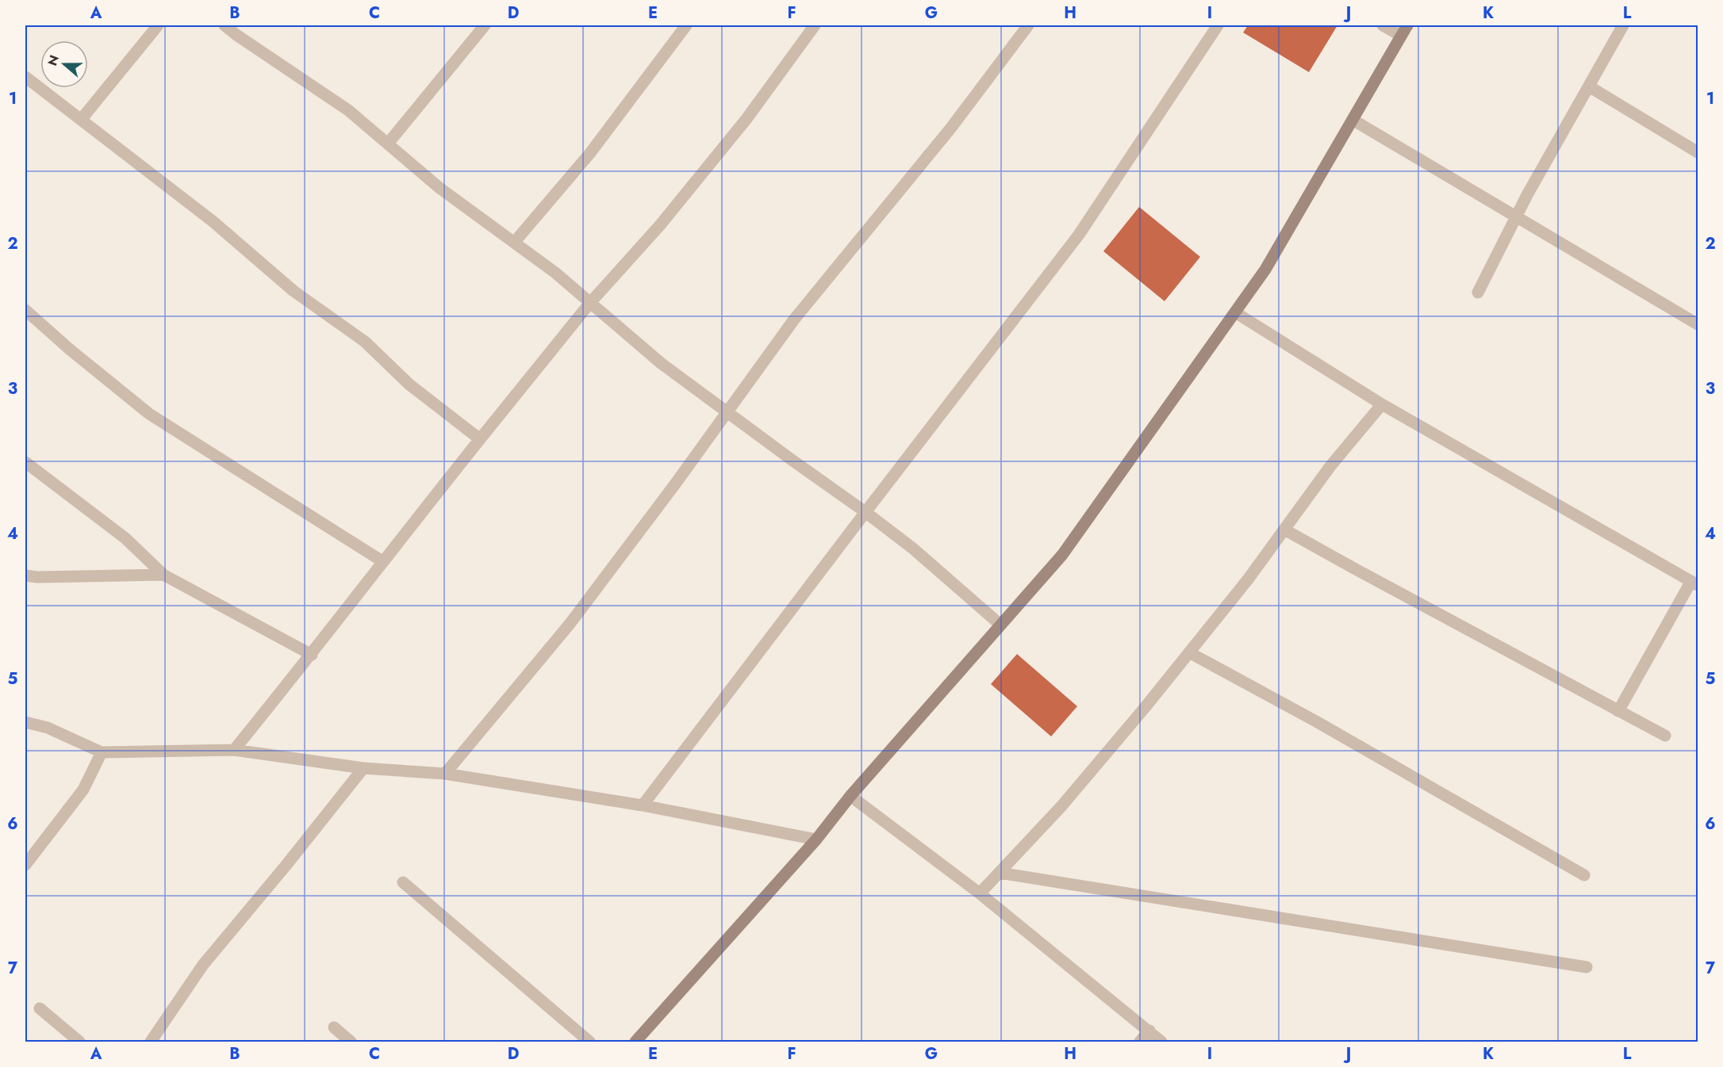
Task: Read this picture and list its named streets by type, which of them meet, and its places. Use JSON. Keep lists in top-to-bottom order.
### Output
{
  "north": "left",
  "grid": {
    "columns": [
      "A",
      "B",
      "C",
      "D",
      "E",
      "F",
      "G",
      "H",
      "I",
      "J",
      "K",
      "L"
    ],
    "rows": [
      "1",
      "2",
      "3",
      "4",
      "5",
      "6",
      "7"
    ]
  }
}
